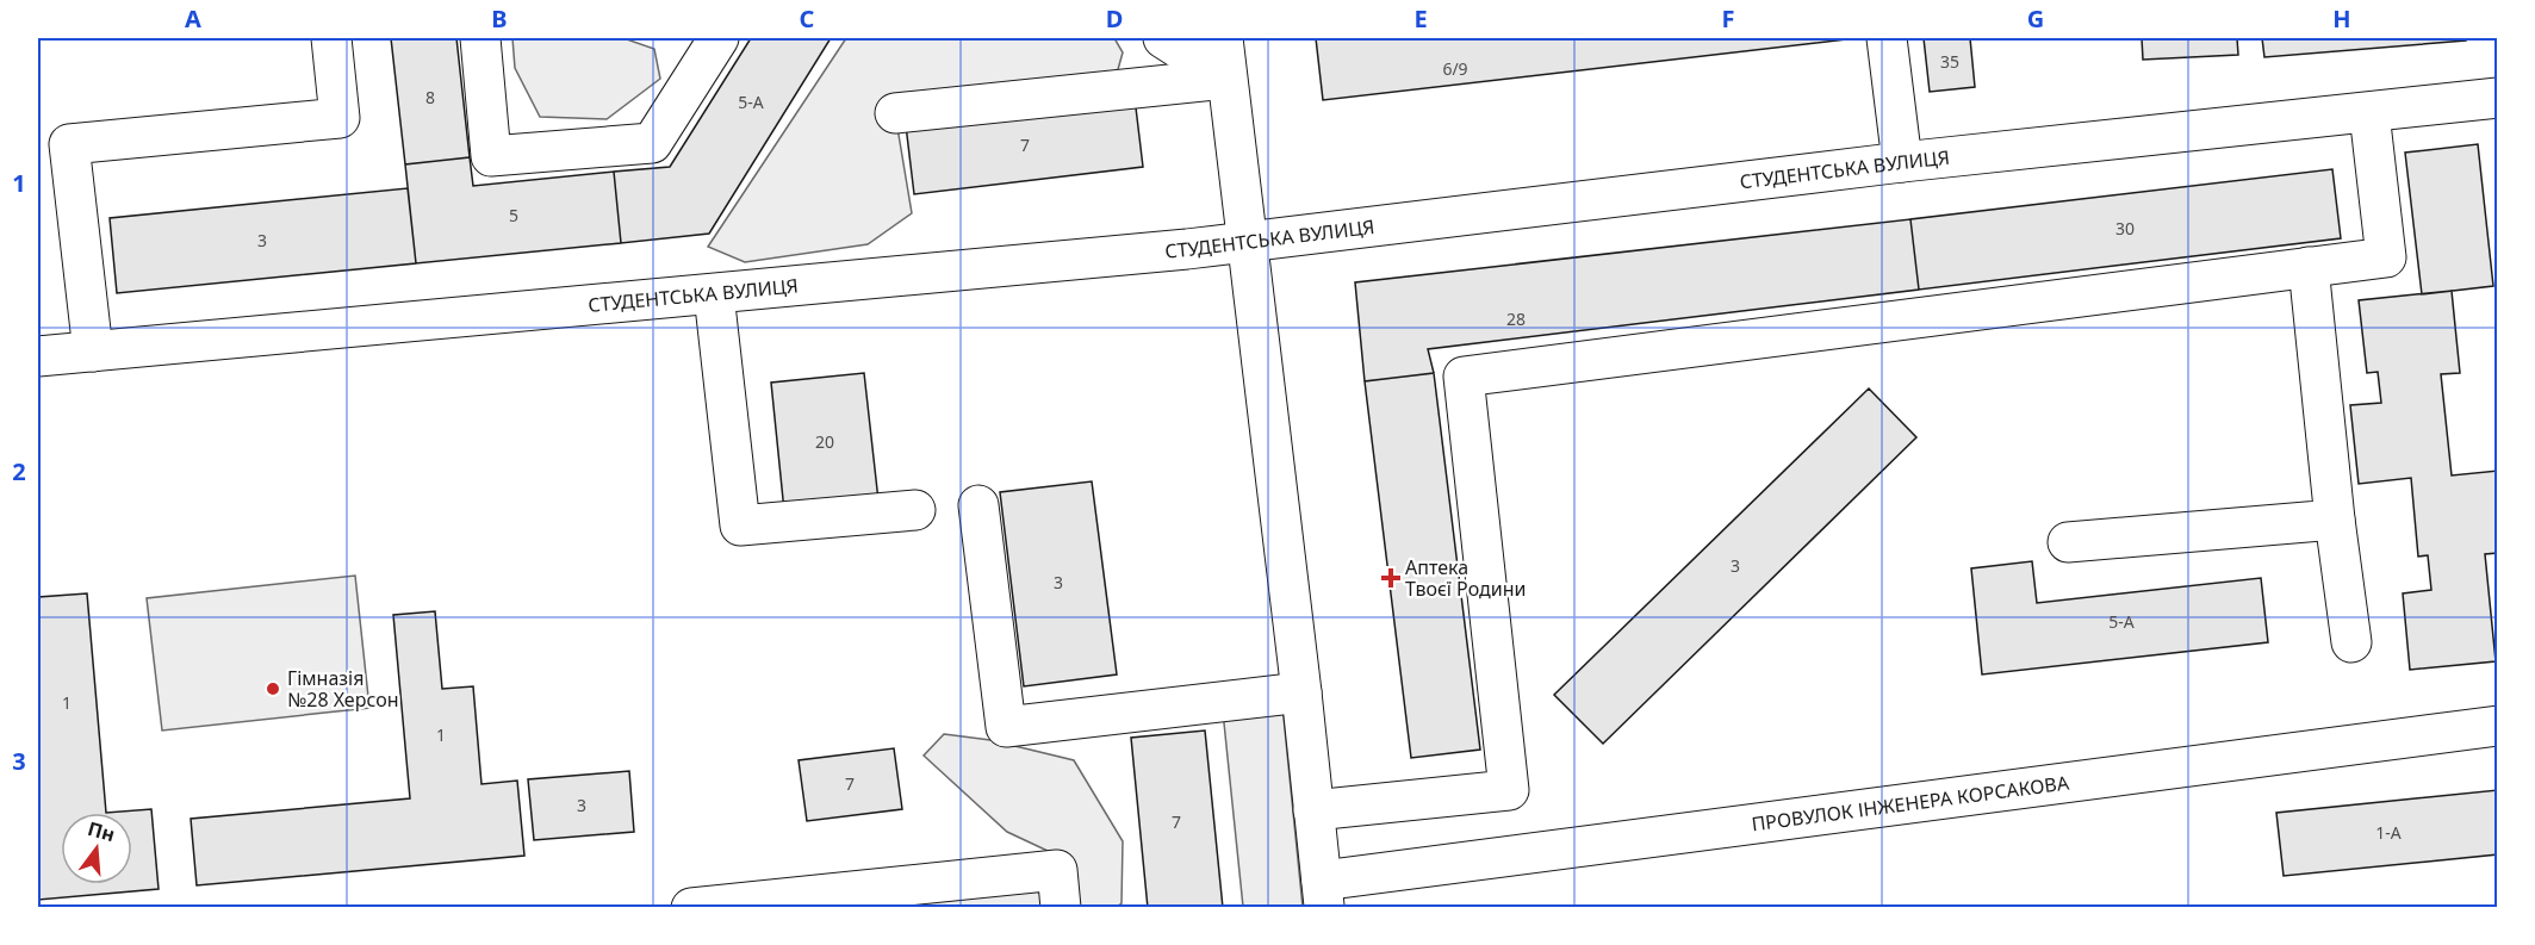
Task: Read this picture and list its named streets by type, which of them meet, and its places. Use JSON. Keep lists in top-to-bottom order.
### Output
{
  "streets": {
    "street": ["СТУДЕНТСЬКА ВУЛИЦЯ", "ПРОВУЛОК ІНЖЕНЕРА КОРСАКОВА"]
  },
  "places": {
    "health": ["Аптека Твоєї Родини"],
    "other": ["Гімназія №28 Херсон"]
  },
  "house_numbers": [
    "35",
    "6/9",
    "8",
    "5-А",
    "7",
    "5",
    "30",
    "3",
    "28",
    "20",
    "3",
    "3",
    "5-А",
    "1",
    "1",
    "7",
    "3",
    "7",
    "1-А"
  ],
  "north": "top",
  "grid": {
    "columns": [
      "A",
      "B",
      "C",
      "D",
      "E",
      "F",
      "G",
      "H"
    ],
    "rows": ["1", "2", "3"]
  }
}
